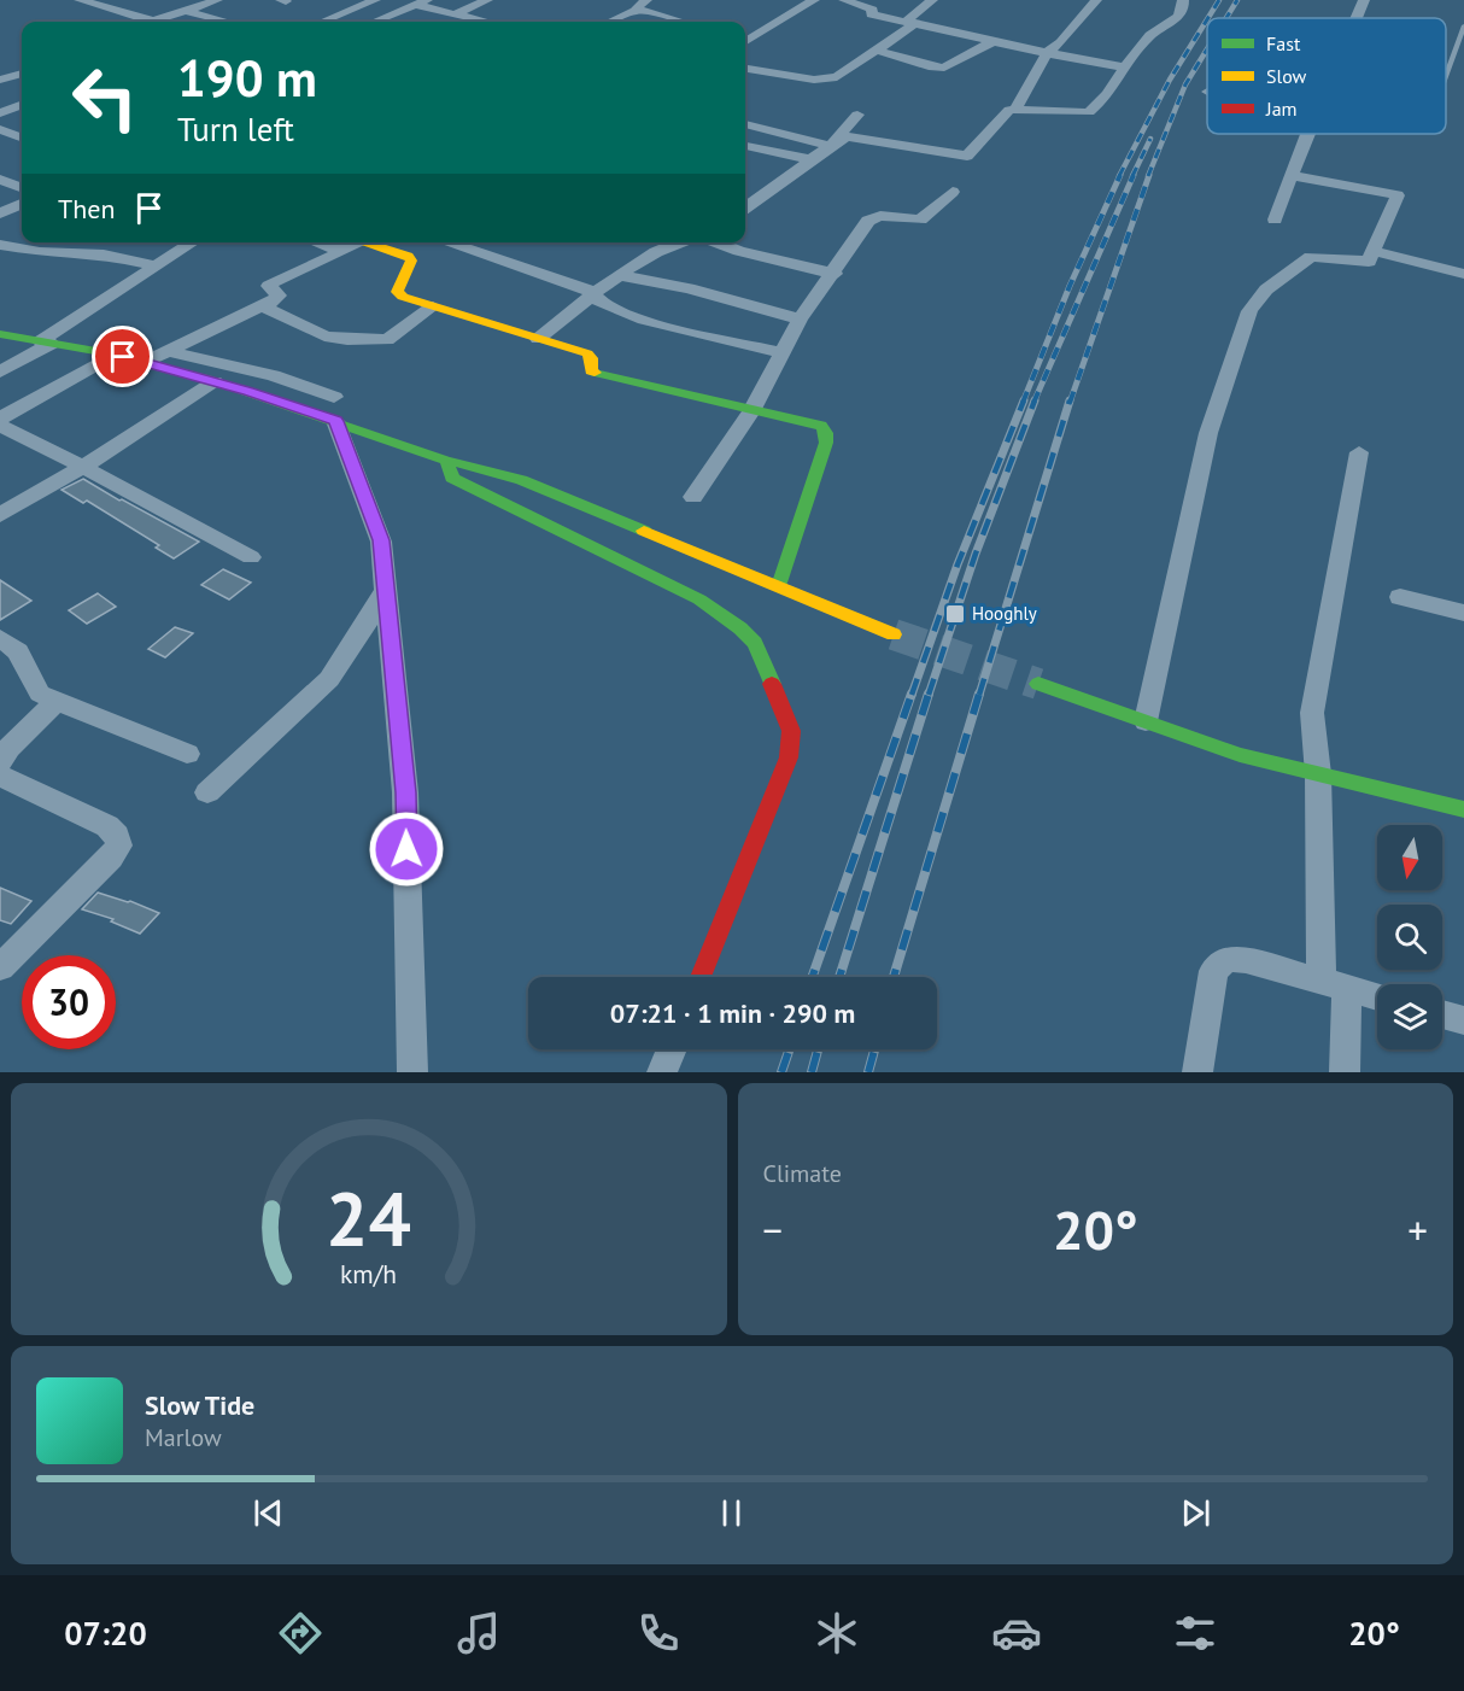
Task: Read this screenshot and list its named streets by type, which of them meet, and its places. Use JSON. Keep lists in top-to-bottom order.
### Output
{
  "places": {
    "transit": ["Hooghly"]
  },
  "legend": ["Fast", "Slow", "Jam"],
  "north": "bottom",
  "page": {
    "turn": ["190 m", "Turn left"],
    "then": "Then",
    "limit": "30",
    "trip": "07:21 · 1 min · 290 m",
    "tile": "Climate",
    "heat": ["−", "20°", "+"],
    "song": ["Slow Tide", "Marlow"],
    "tabs": ["07:20", "20°"],
    "gauge": ["24", "km/h"]
  }
}
